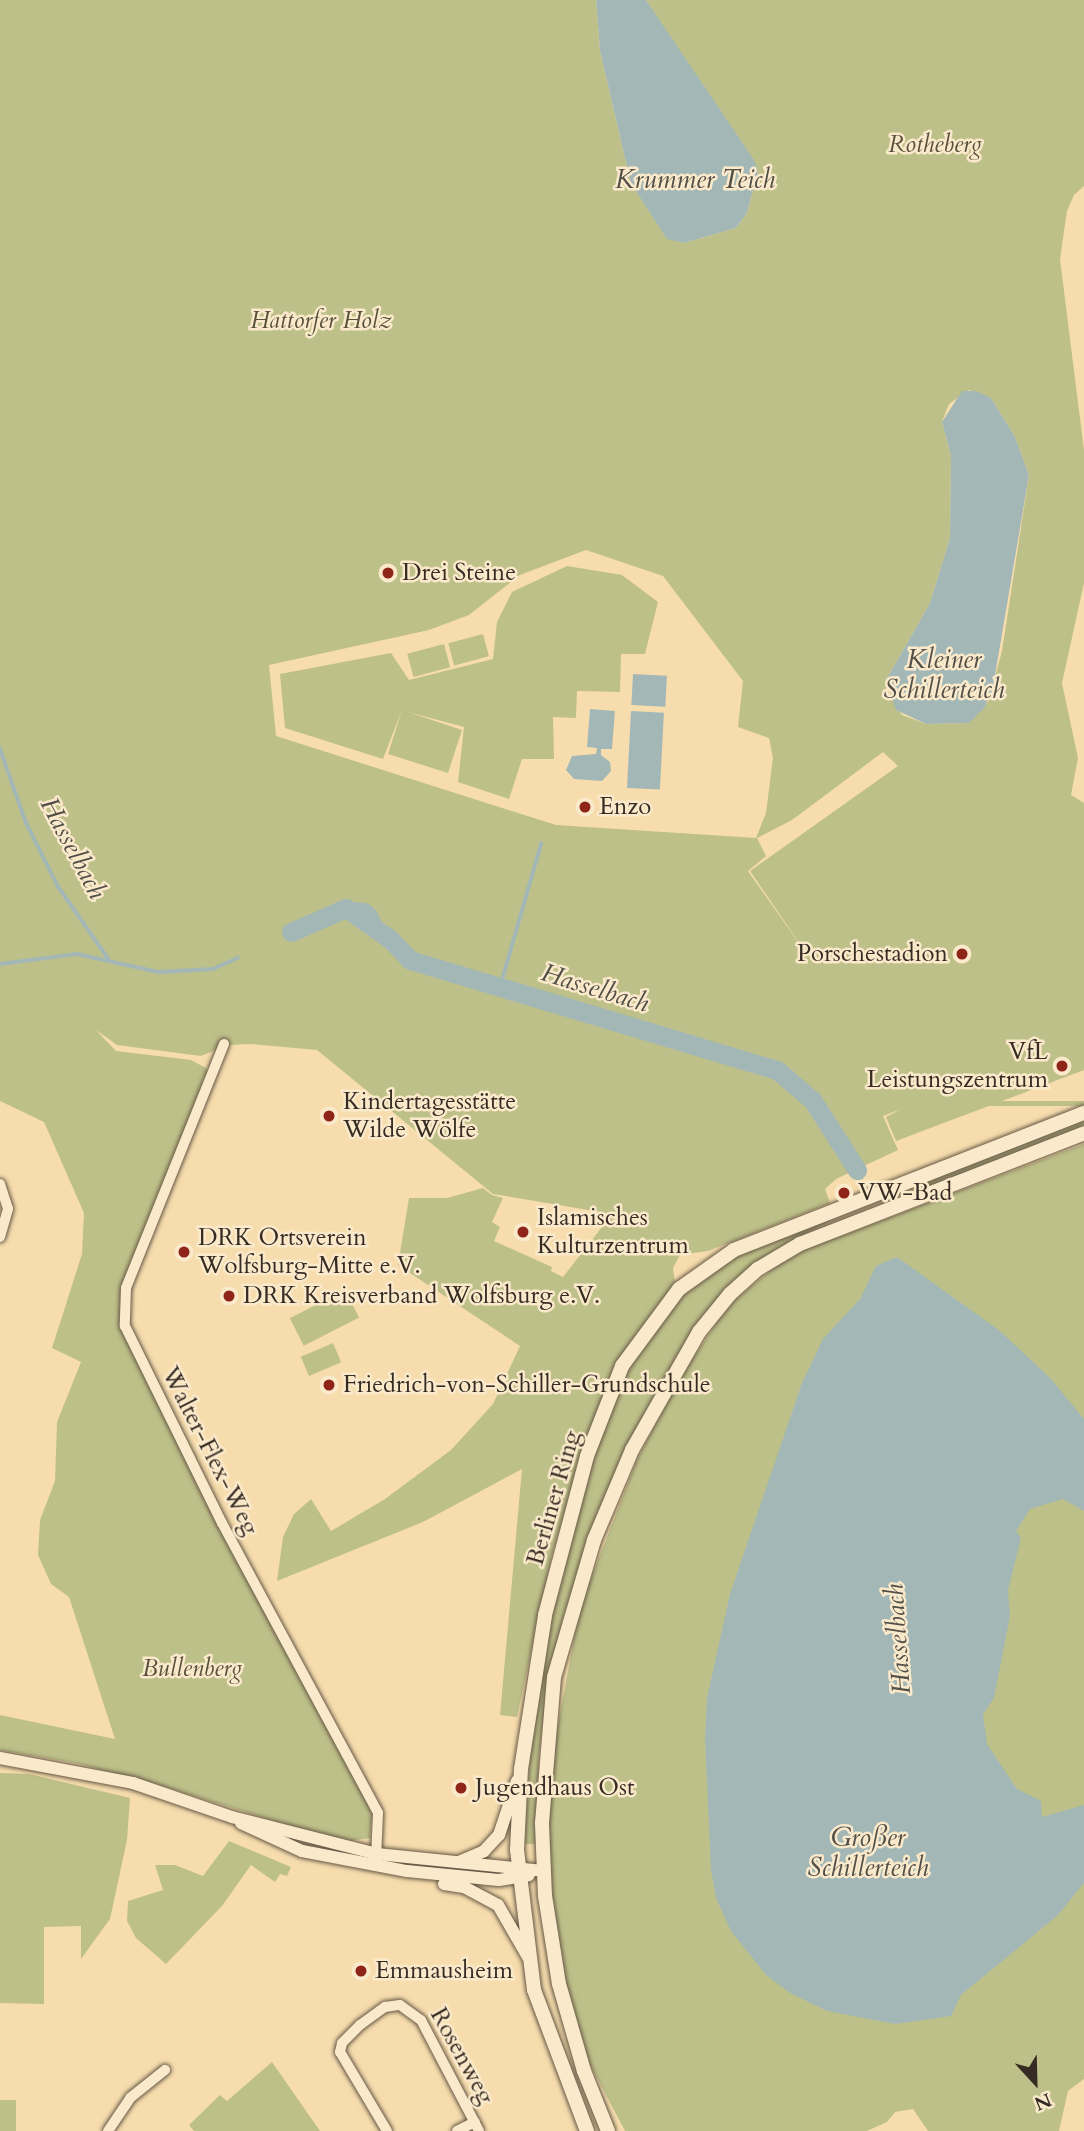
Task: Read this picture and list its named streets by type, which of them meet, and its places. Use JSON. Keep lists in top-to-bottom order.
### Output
{
  "streets": {
    "main road": ["Berliner Ring"],
    "street": ["Walter-Flex-Weg", "Rosenweg"]
  },
  "water": [
    "Krummer Teich",
    "Kleiner Schillerteich",
    "Hasselbach",
    "Großer Schillerteich"
  ],
  "parks": ["Rotheberg", "Hattorfer Holz", "Bullenberg"],
  "places": [
    "Drei Steine",
    "Enzo",
    "Porschestadion",
    "VfL Leistungszentrum",
    "Kindertagesstätte Wilde Wölfe",
    "VW-Bad",
    "Islamisches Kulturzentrum",
    "DRK Ortsverein Wolfsburg-Mitte e.V.",
    "DRK Kreisverband Wolfsburg e.V.",
    "Friedrich-von-Schiller-Grundschule",
    "Jugendhaus Ost",
    "Emmausheim"
  ],
  "north": "bottom"
}
